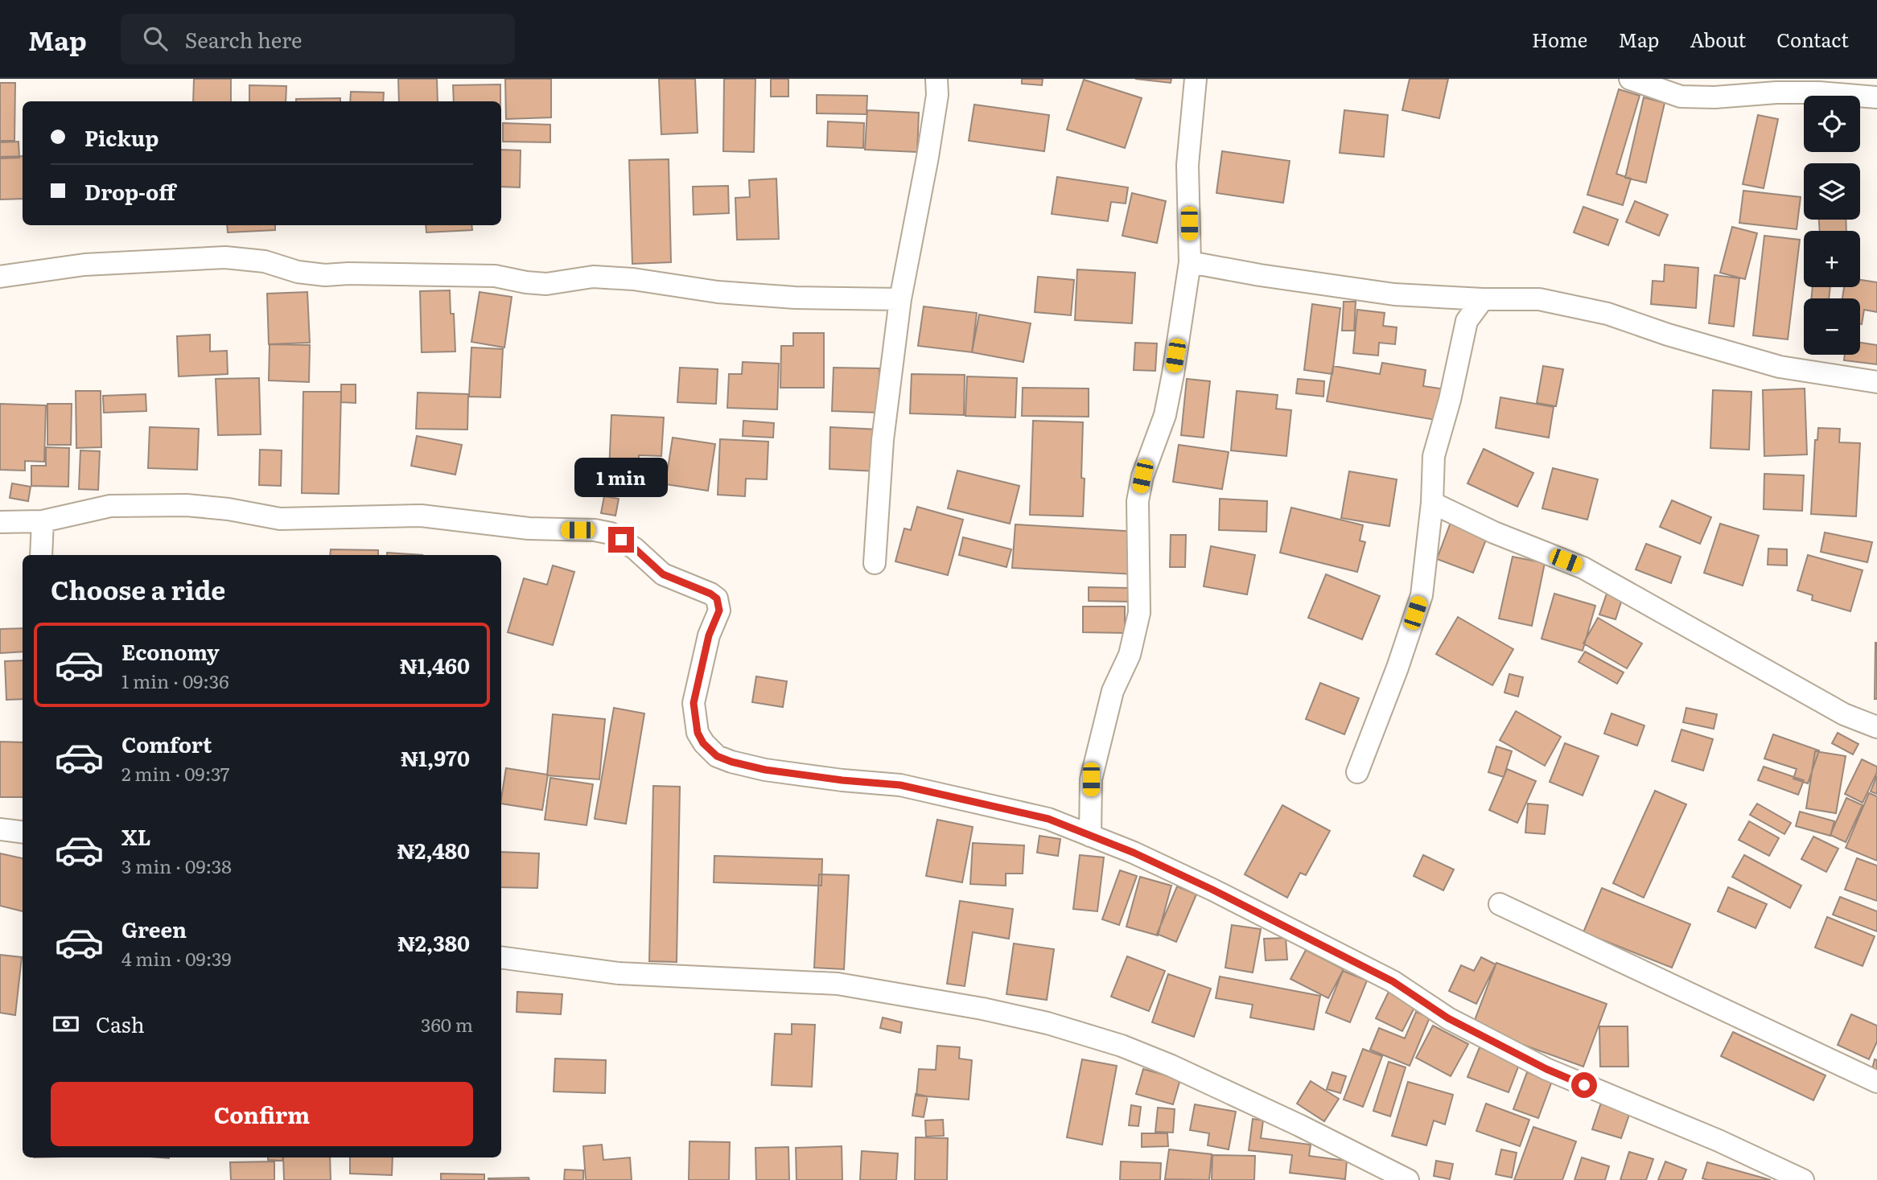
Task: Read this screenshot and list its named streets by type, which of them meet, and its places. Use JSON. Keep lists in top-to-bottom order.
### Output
{
  "page": {
    "header": "Map",
    "search": "Search here",
    "nav": [
      "Home",
      "Map",
      "About",
      "Contact"
    ],
    "map_buttons": ["+", "−"],
    "banner": ["Pickup", "Drop-off"],
    "bubble": "1 min",
    "heading": "Choose a ride",
    "list": [
      {
        "name": "Economy",
        "note": "1 min · 09:36",
        "value": "₦1,460"
      },
      {
        "name": "Comfort",
        "note": "2 min · 09:37",
        "value": "₦1,970"
      },
      {
        "name": "XL",
        "note": "3 min · 09:38",
        "value": "₦2,480"
      },
      {
        "name": "Green",
        "note": "4 min · 09:39",
        "value": "₦2,380"
      }
    ],
    "pay": ["Cash", "360 m"],
    "buttons": "Confirm"
  }
}
